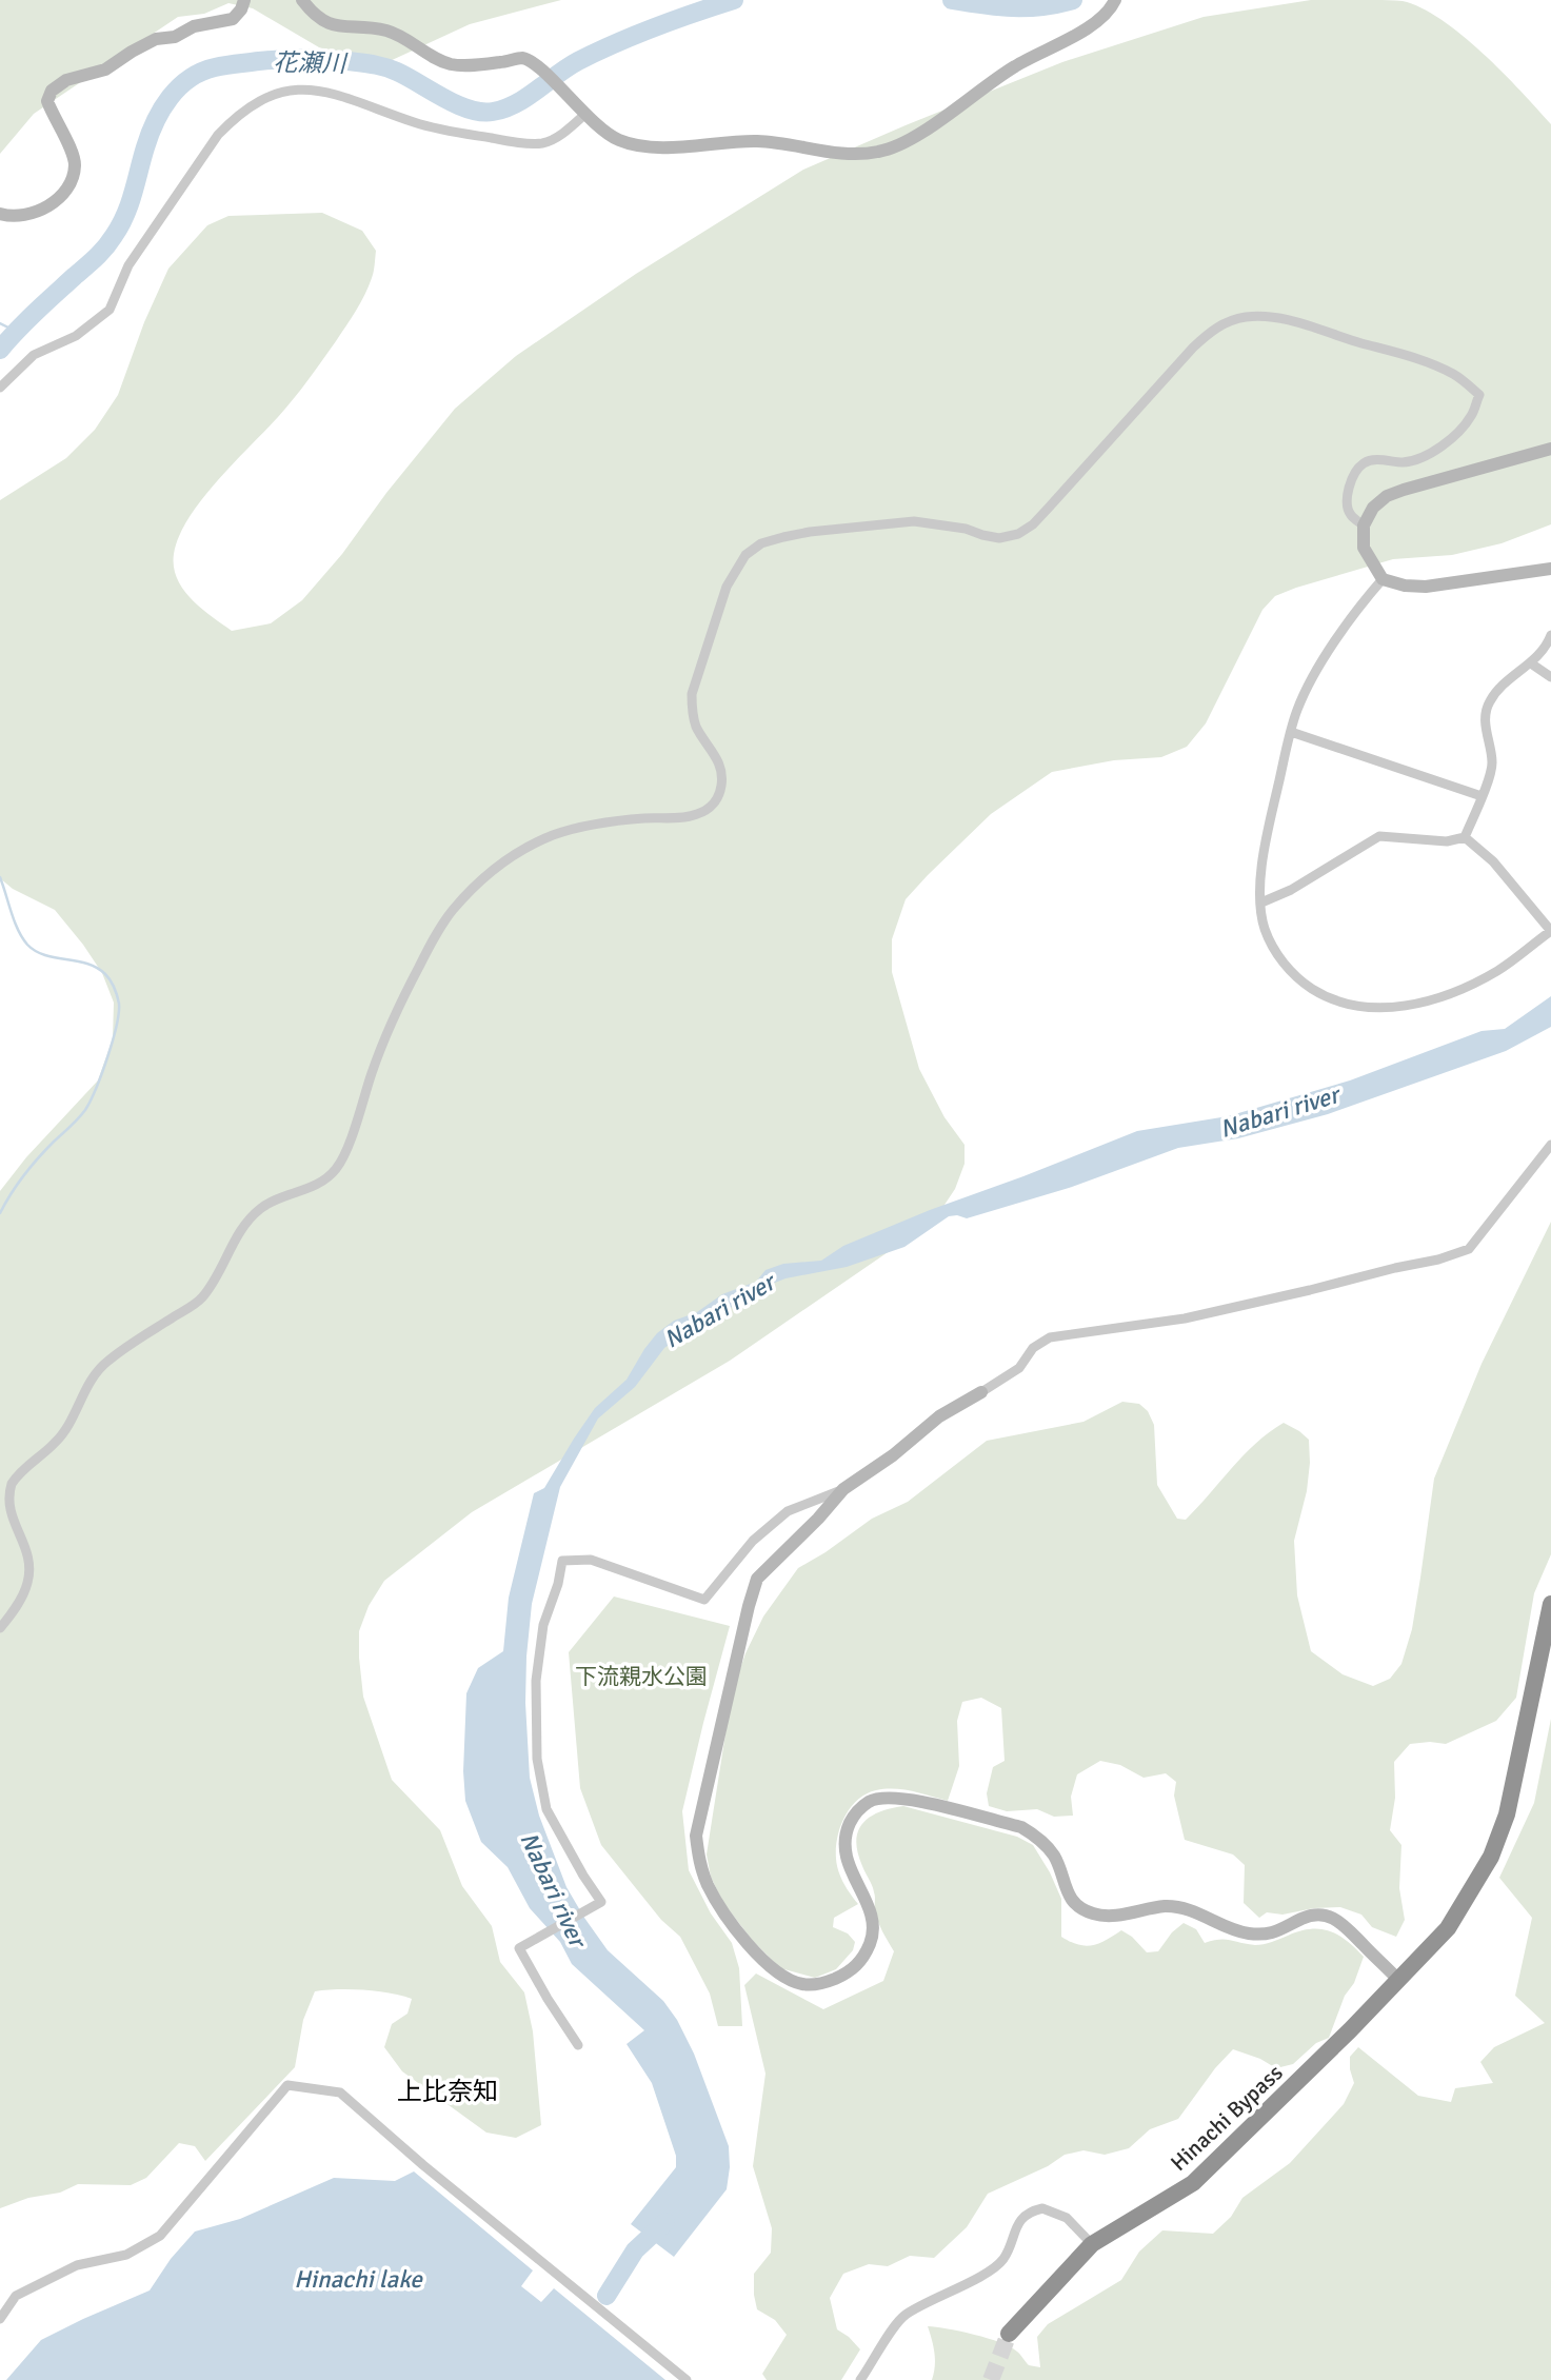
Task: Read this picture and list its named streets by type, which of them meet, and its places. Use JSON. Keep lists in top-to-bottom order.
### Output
{
  "streets": {
    "highway": ["Hinachi Bypass"]
  },
  "districts": ["上比奈知"],
  "water": ["花瀬川", "Nabari river", "Hinachi lake"],
  "parks": ["下流親水公園"]
}
